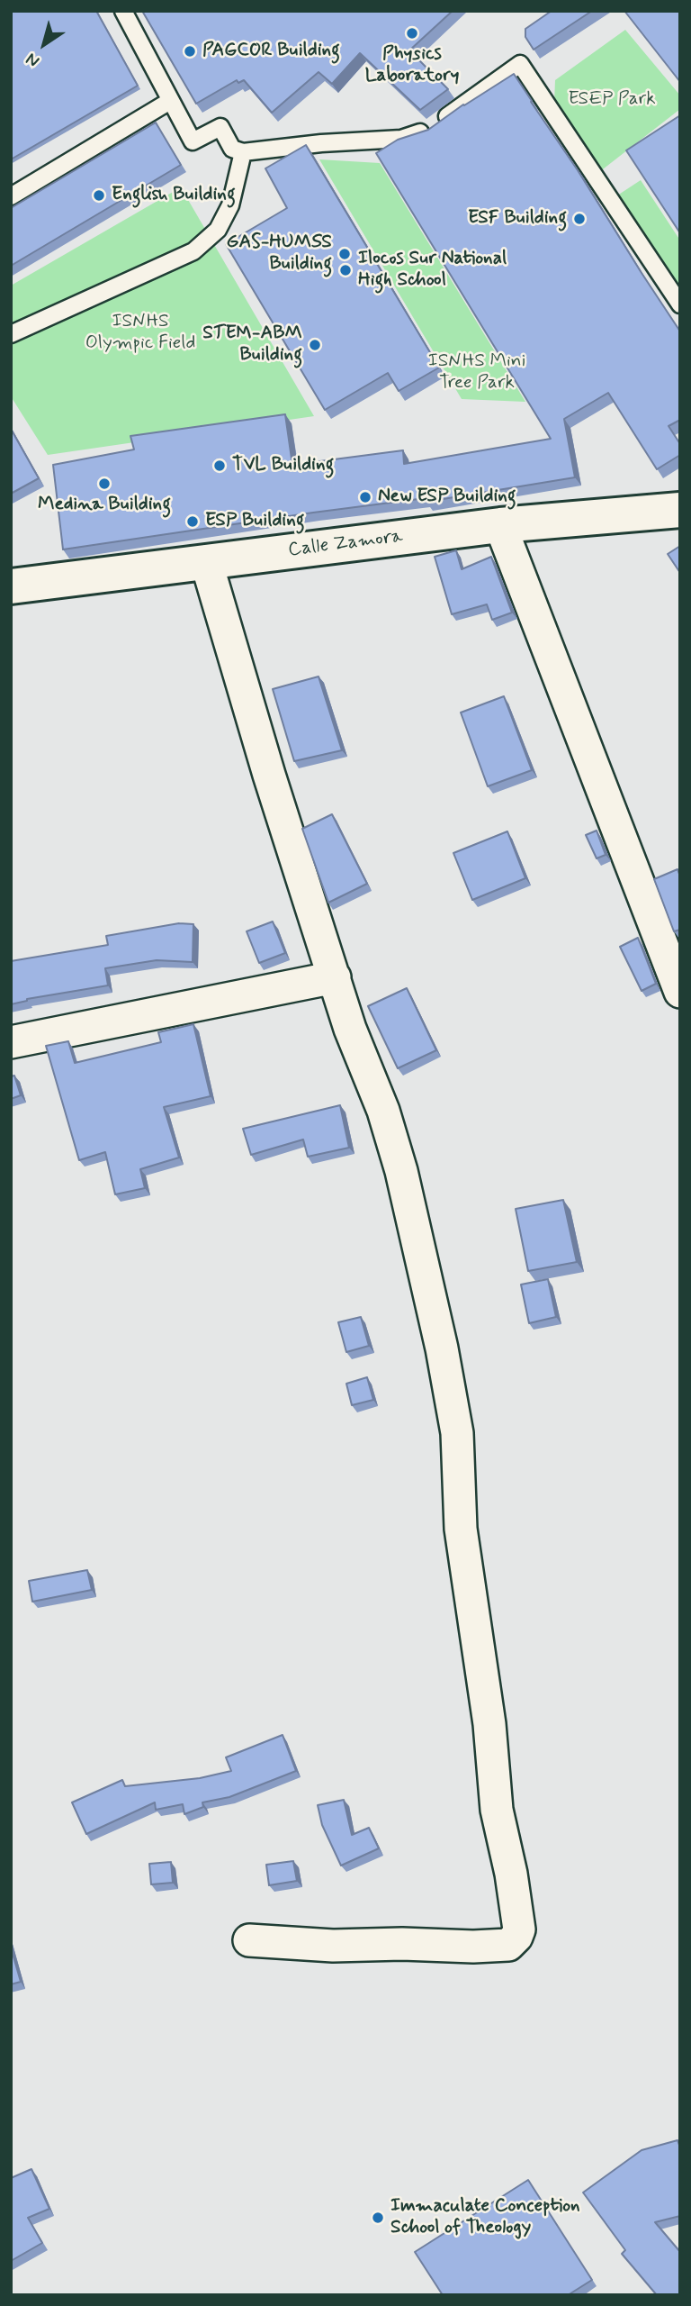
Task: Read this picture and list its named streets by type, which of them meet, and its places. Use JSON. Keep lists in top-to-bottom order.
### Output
{
  "streets": {
    "street": ["Calle Zamora"]
  },
  "parks": ["ESEP Park", "ISNHS Olympic Field", "ISNHS Mini Tree Park"],
  "places": [
    "Physics Laboratory",
    "PAGCOR Building",
    "English Building",
    "ESF Building",
    "GAS-HUMSS Building",
    "Ilocos Sur National High School",
    "STEM-ABM Building",
    "TVL Building",
    "Medina Building",
    "New ESP Building",
    "ESP Building",
    "Immaculate Conception School of Theology"
  ],
  "north": "bottom left"
}
